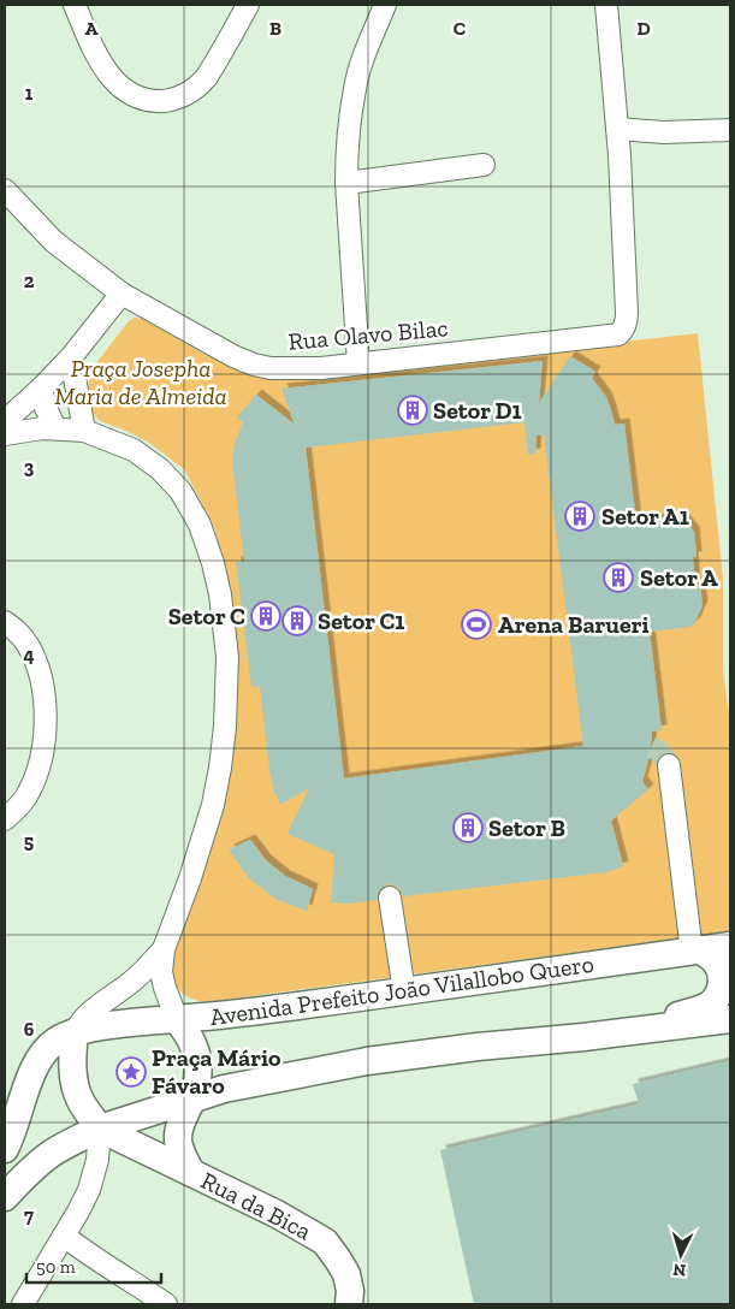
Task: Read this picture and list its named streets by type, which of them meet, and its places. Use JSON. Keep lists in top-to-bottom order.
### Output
{
  "streets": {
    "main road": ["Avenida Prefeito João Vilallobo Quero", "Rua da Bica"],
    "street": ["Rua Olavo Bilac"]
  },
  "crossings": [
    ["Avenida Prefeito João Vilallobo Quero", "Rua da Bica"]
  ],
  "parks": ["Praça Josepha Maria de Almeida"],
  "places": {
    "building": [
      "Setor D1",
      "Setor A1",
      "Setor A",
      "Setor C",
      "Setor C1",
      "Setor B"
    ],
    "sports": ["Arena Barueri"],
    "place": ["Praça Mário Fávaro"]
  },
  "scale_bar": "50 m",
  "north": "bottom",
  "grid": {
    "columns": [
      "A",
      "B",
      "C",
      "D"
    ],
    "rows": [
      "1",
      "2",
      "3",
      "4",
      "5",
      "6",
      "7"
    ]
  }
}
